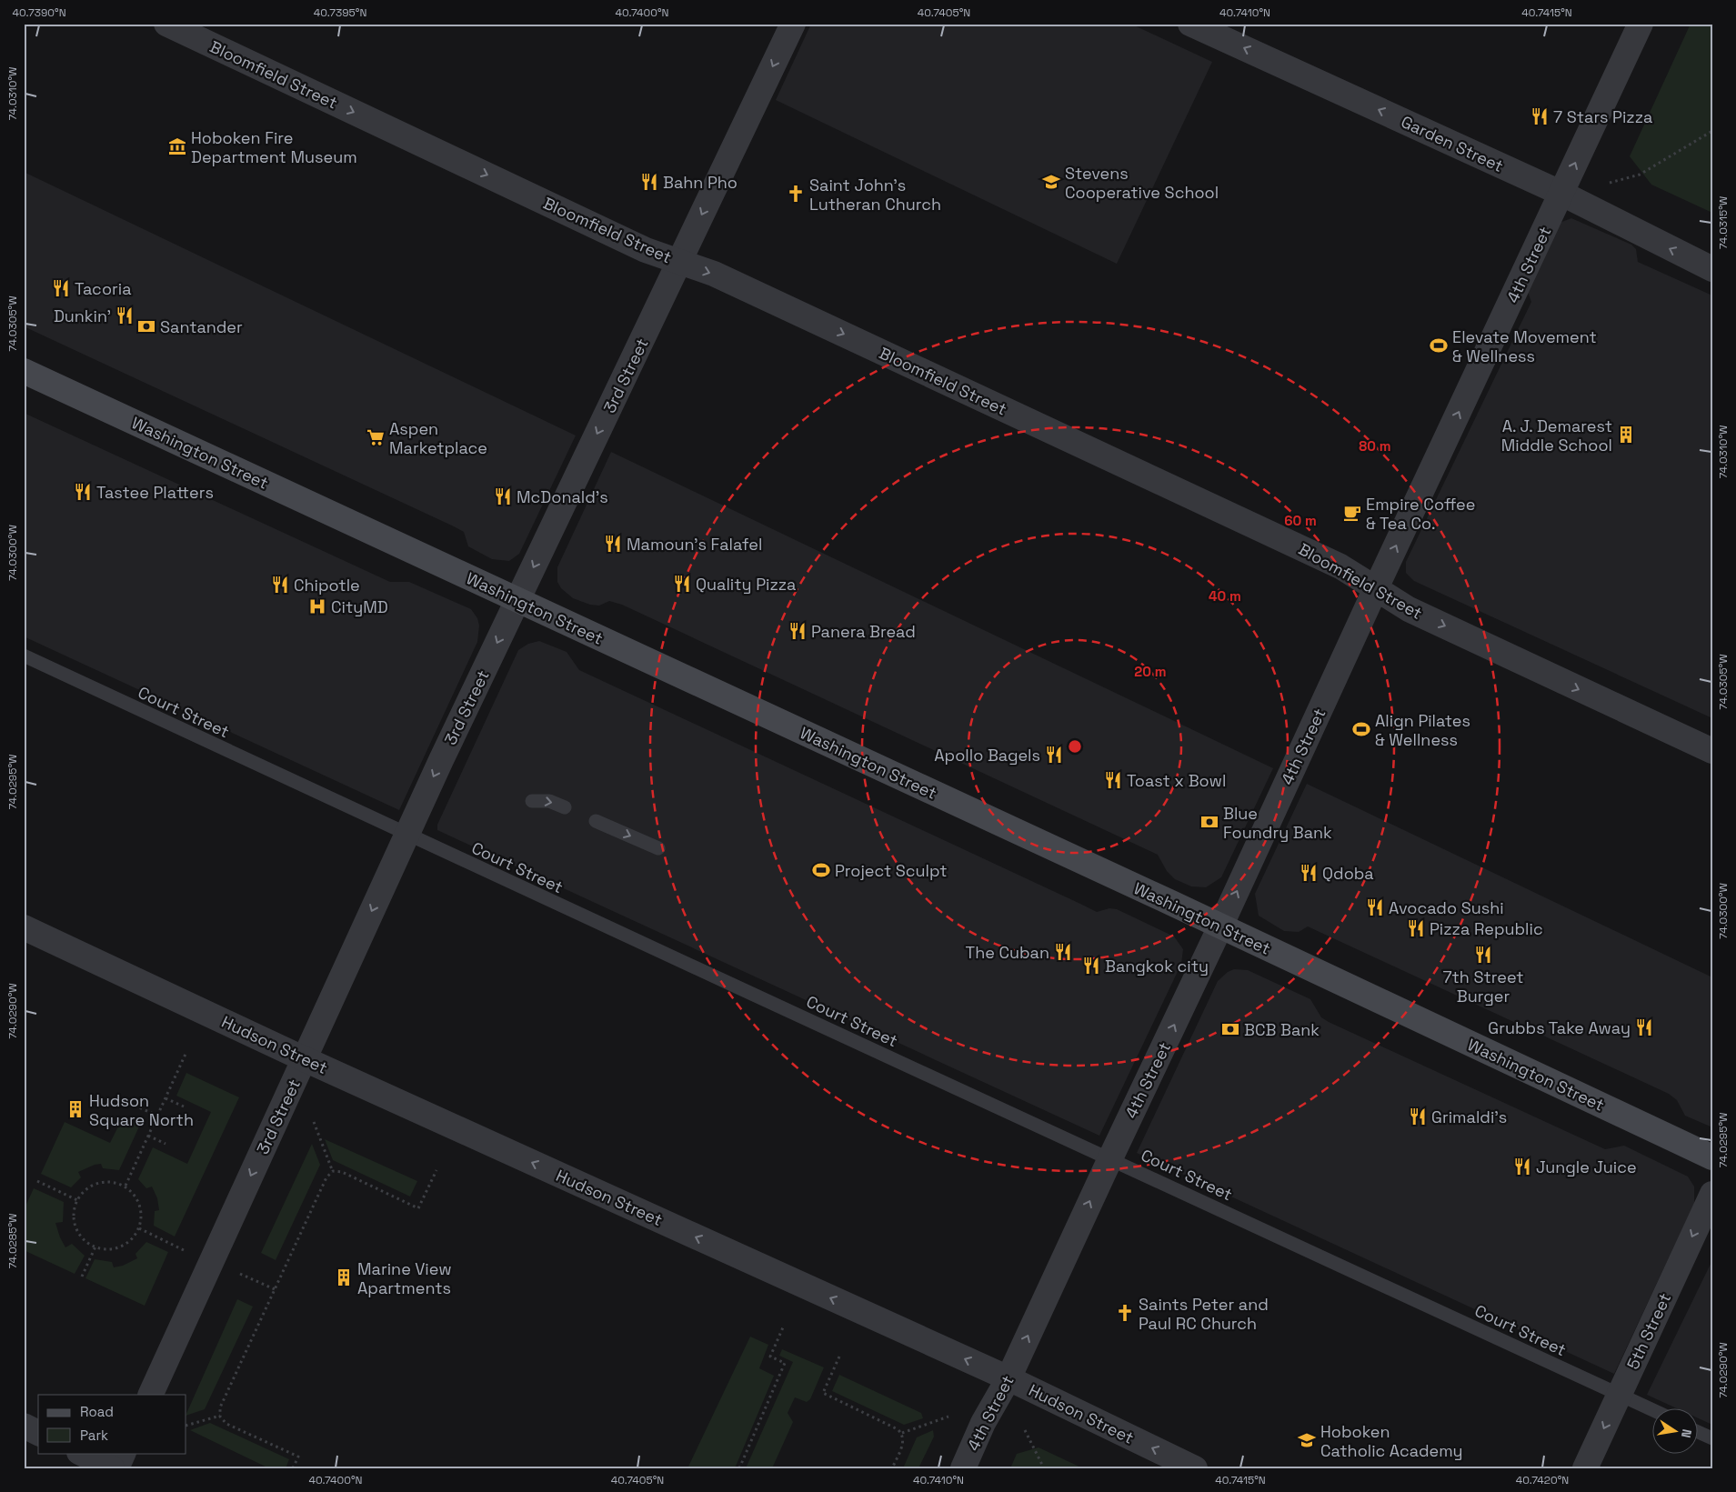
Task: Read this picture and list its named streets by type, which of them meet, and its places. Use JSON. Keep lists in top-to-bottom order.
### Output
{
  "streets": {
    "main road": ["Washington Street"],
    "street": [
      "Bloomfield Street",
      "Garden Street",
      "4th Street",
      "3rd Street",
      "Hudson Street",
      "5th Street"
    ],
    "lane": ["Court Street"]
  },
  "crossings": [
    ["Bloomfield Street", "4th Street"],
    ["Bloomfield Street", "3rd Street"],
    ["Garden Street", "4th Street"],
    ["4th Street", "Washington Street"],
    ["4th Street", "Court Street"],
    ["4th Street", "Hudson Street"],
    ["3rd Street", "Washington Street"],
    ["3rd Street", "Court Street"],
    ["3rd Street", "Hudson Street"],
    ["Court Street", "5th Street"]
  ],
  "one_way": [
    "Bloomfield Street",
    "Garden Street",
    "4th Street",
    "3rd Street",
    "Hudson Street",
    "5th Street"
  ],
  "places": {
    "restaurant": [
      "7 Stars Pizza",
      "Bahn Pho",
      "Tacoria",
      "Dunkin'",
      "Tastee Platters",
      "McDonald's",
      "Mamoun's Falafel",
      "Quality Pizza",
      "Chipotle",
      "Panera Bread",
      "Apollo Bagels",
      "Toast x Bowl",
      "Qdoba",
      "Avocado Sushi",
      "Pizza Republic",
      "The Cuban",
      "7th Street Burger",
      "Bangkok city",
      "Grubbs Take Away",
      "Grimaldi's",
      "Jungle Juice"
    ],
    "museum": ["Hoboken Fire Department Museum"],
    "school or university": ["Stevens Cooperative School", "Hoboken Catholic Academy"],
    "church": ["Saint John's Lutheran Church", "Saints Peter and Paul RC Church"],
    "bank": ["Santander", "Blue Foundry Bank", "BCB Bank"],
    "sports": ["Elevate Movement & Wellness", "Align Pilates & Wellness", "Project Sculpt"],
    "building": ["A. J. Demarest Middle School", "Hudson Square North", "Marine View Apartments"],
    "supermarket": ["Aspen Marketplace"],
    "cafe": ["Empire Coffee & Tea Co."],
    "hospital": ["CityMD"]
  },
  "legend": ["Road", "Park"],
  "north": "right",
  "coordinates": [
    "40.7390°N",
    "40.7395°N",
    "40.7400°N",
    "40.7405°N",
    "40.7410°N",
    "40.7415°N",
    "74.0310°W",
    "74.0315°W",
    "74.0305°W",
    "74.0300°W",
    "74.0295°W",
    "74.0290°W",
    "74.0285°W",
    "40.7420°N"
  ],
  "rings": [
    "80 m",
    "60 m",
    "40 m",
    "20 m"
  ]
}
